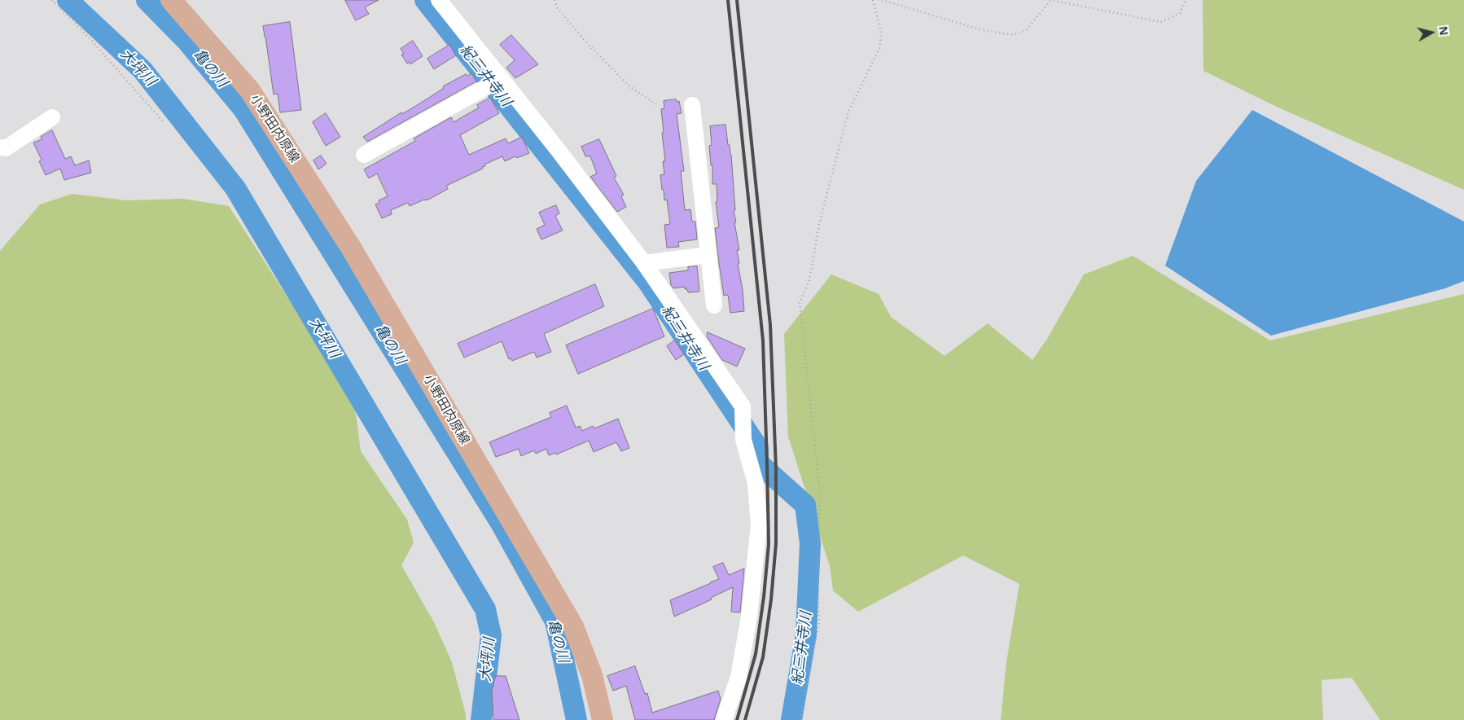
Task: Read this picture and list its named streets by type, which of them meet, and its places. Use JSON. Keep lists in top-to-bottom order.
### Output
{
  "streets": {
    "main road": ["小野田内原線"]
  },
  "water": ["大坪川", "亀の川", "紀三井寺川"],
  "north": "right"
}
